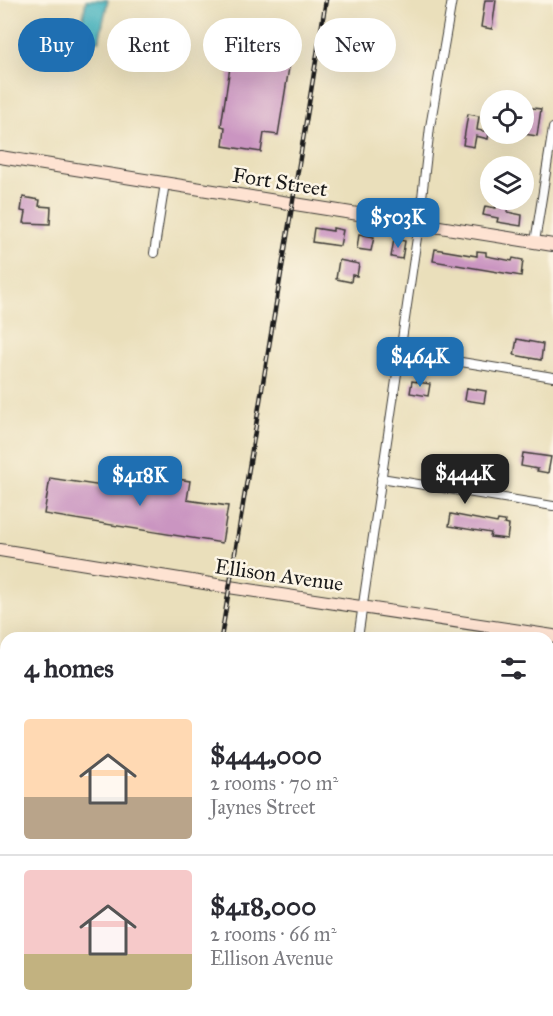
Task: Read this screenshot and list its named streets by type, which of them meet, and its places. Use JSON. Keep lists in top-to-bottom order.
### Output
{
  "streets": {
    "street": ["Fort Street", "Ellison Avenue"]
  },
  "page": {
    "chip": [
      "Buy",
      "Rent",
      "Filters",
      "New"
    ],
    "price": [
      "$503K",
      "$464K",
      "$444K",
      "$418K"
    ],
    "heading": "4 homes",
    "list": [
      {
        "name": "$444,000",
        "note": "2 rooms · 70 m² · Jaynes Street"
      },
      {
        "name": "$418,000",
        "note": "2 rooms · 66 m² · Ellison Avenue"
      }
    ]
  }
}
